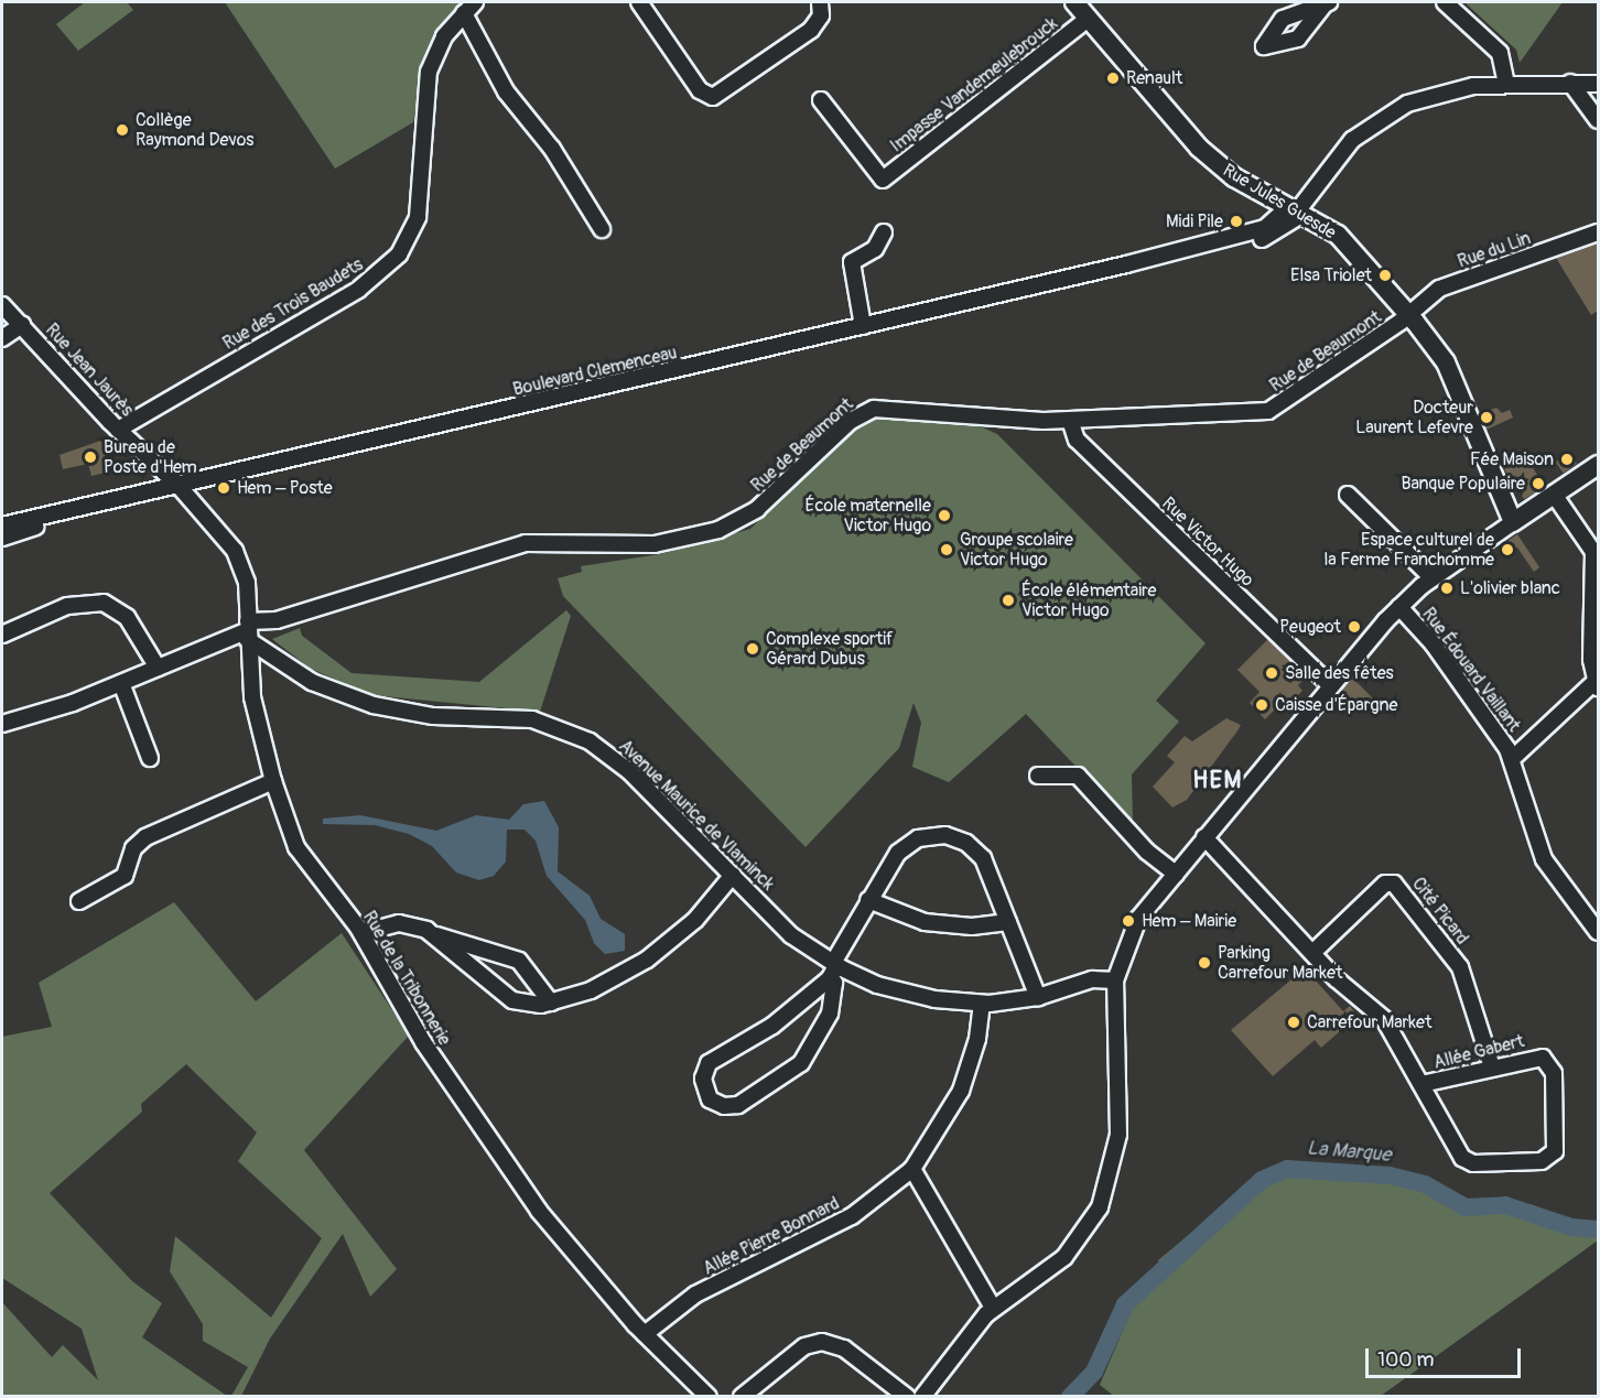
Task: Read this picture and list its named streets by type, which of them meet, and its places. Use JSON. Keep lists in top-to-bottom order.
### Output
{
  "streets": {
    "main road": ["Rue Jules Guesde"],
    "street": [
      "Impasse Vandemeulebrouck",
      "Rue du Lin",
      "Rue des Trois Baudets",
      "Rue de Beaumont",
      "Rue Jean Jaurès",
      "Boulevard Clemenceau",
      "Rue Victor Hugo",
      "Rue Édouard Vaillant",
      "Avenue Maurice de Vlaminck",
      "Cité Picard",
      "Rue de la Tribonnerie",
      "Allée Gabert",
      "Allée Pierre Bonnard"
    ]
  },
  "crossings": [
    ["Impasse Vandemeulebrouck", "Rue Jules Guesde"],
    ["Rue Jules Guesde", "Rue du Lin"],
    ["Rue Jules Guesde", "Rue de Beaumont"],
    ["Rue Jules Guesde", "Boulevard Clemenceau"],
    ["Rue du Lin", "Rue de Beaumont"],
    ["Rue des Trois Baudets", "Rue Jean Jaurès"],
    ["Rue de Beaumont", "Rue Victor Hugo"],
    ["Rue de Beaumont", "Avenue Maurice de Vlaminck"],
    ["Rue de Beaumont", "Rue de la Tribonnerie"],
    ["Rue Jean Jaurès", "Boulevard Clemenceau"],
    ["Rue Jean Jaurès", "Rue de la Tribonnerie"],
    ["Boulevard Clemenceau", "Rue de la Tribonnerie"],
    ["Avenue Maurice de Vlaminck", "Rue de la Tribonnerie"],
    ["Avenue Maurice de Vlaminck", "Allée Pierre Bonnard"],
    ["Cité Picard", "Allée Gabert"],
    ["Rue de la Tribonnerie", "Allée Pierre Bonnard"]
  ],
  "districts": ["HEM"],
  "water": ["La Marque"],
  "places": [
    "Renault",
    "Collège Raymond Devos",
    "Midi Pile",
    "Elsa Triolet",
    "Docteur Laurent Lefevre",
    "Bureau de Poste d'Hem",
    "Fée Maison",
    "Banque Populaire",
    "Hem – Poste",
    "École maternelle Victor Hugo",
    "Groupe scolaire Victor Hugo",
    "Espace culturel de la Ferme Franchomme",
    "L'olivier blanc",
    "École élémentaire Victor Hugo",
    "Peugeot",
    "Complexe sportif Gérard Dubus",
    "Salle des fêtes",
    "Caisse d'Épargne",
    "Hem – Mairie",
    "Parking Carrefour Market",
    "Carrefour Market"
  ],
  "scale_bar": "100 m"
}
